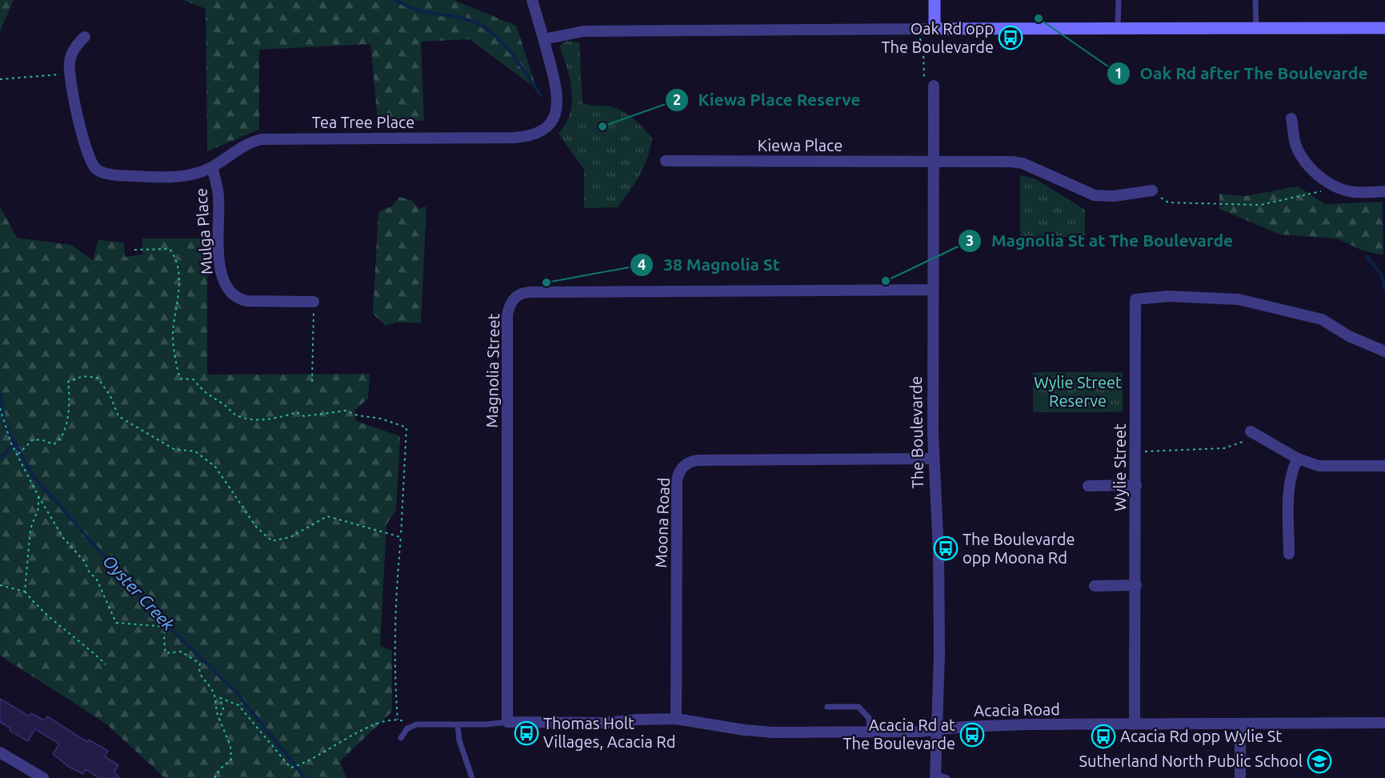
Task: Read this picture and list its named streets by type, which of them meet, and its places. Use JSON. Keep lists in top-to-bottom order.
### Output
{
  "streets": {
    "street": [
      "Tea Tree Place",
      "Kiewa Place",
      "Mulga Place",
      "Magnolia Street",
      "The Boulevarde",
      "Wylie Street",
      "Moona Road",
      "Acacia Road"
    ]
  },
  "crossings": [
    ["Tea Tree Place", "Mulga Place"],
    ["Kiewa Place", "The Boulevarde"],
    ["Magnolia Street", "The Boulevarde"],
    ["Magnolia Street", "Acacia Road"],
    ["The Boulevarde", "Moona Road"],
    ["The Boulevarde", "Acacia Road"],
    ["Wylie Street", "Acacia Road"],
    ["Moona Road", "Acacia Road"]
  ],
  "water": ["Oyster Creek"],
  "parks": ["Wylie Street Reserve"],
  "places": {
    "other": [
      "Oak Rd after The Boulevarde",
      "Kiewa Place Reserve",
      "Magnolia St at The Boulevarde",
      "38 Magnolia St"
    ],
    "bus stop": [
      "Oak Rd opp The Boulevarde",
      "The Boulevarde opp Moona Rd",
      "Thomas Holt Villages, Acacia Rd",
      "Acacia Rd at The Boulevarde",
      "Acacia Rd opp Wylie St"
    ],
    "school or university": ["Sutherland North Public School"]
  }
}
